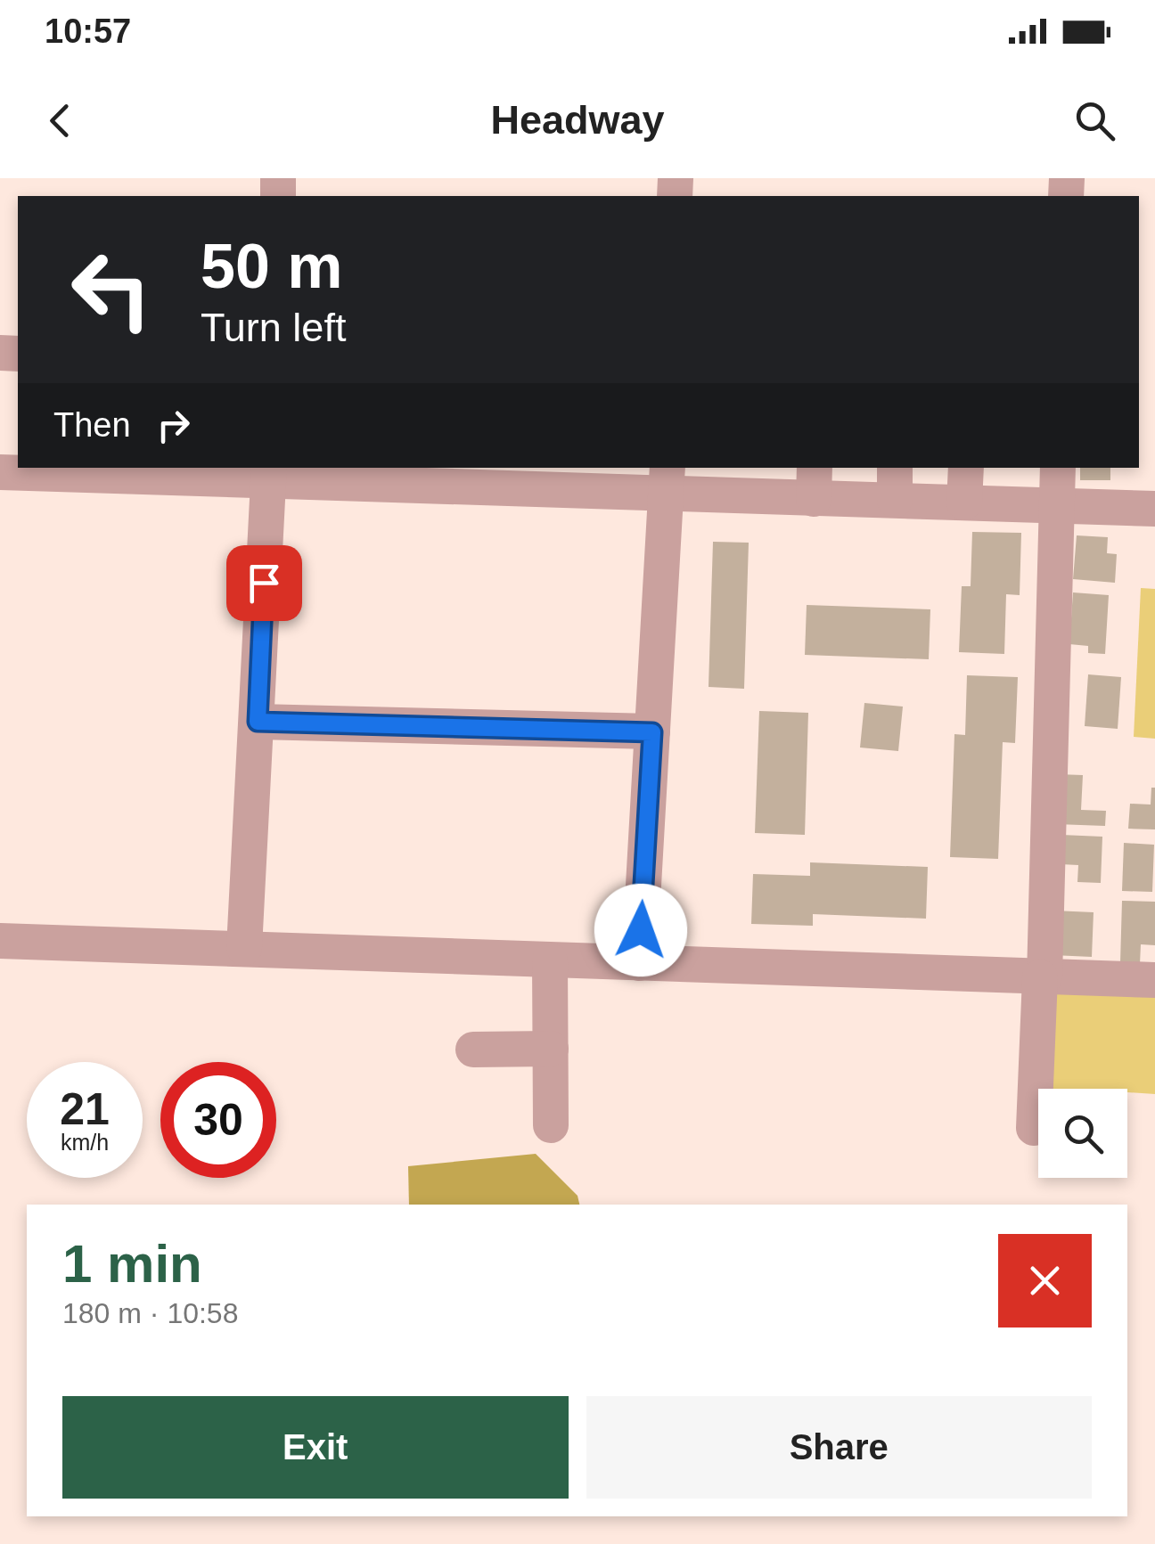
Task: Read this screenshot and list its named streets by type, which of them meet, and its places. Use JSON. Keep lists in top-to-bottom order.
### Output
{
  "page": {
    "status": "10:57",
    "header": "Headway",
    "turn": ["50 m", "Turn left"],
    "then": "Then",
    "speed": "21 km/h",
    "limit": "30",
    "heading": ["1 min", "180 m · 10:58"],
    "buttons": ["Exit", "Share"]
  }
}
